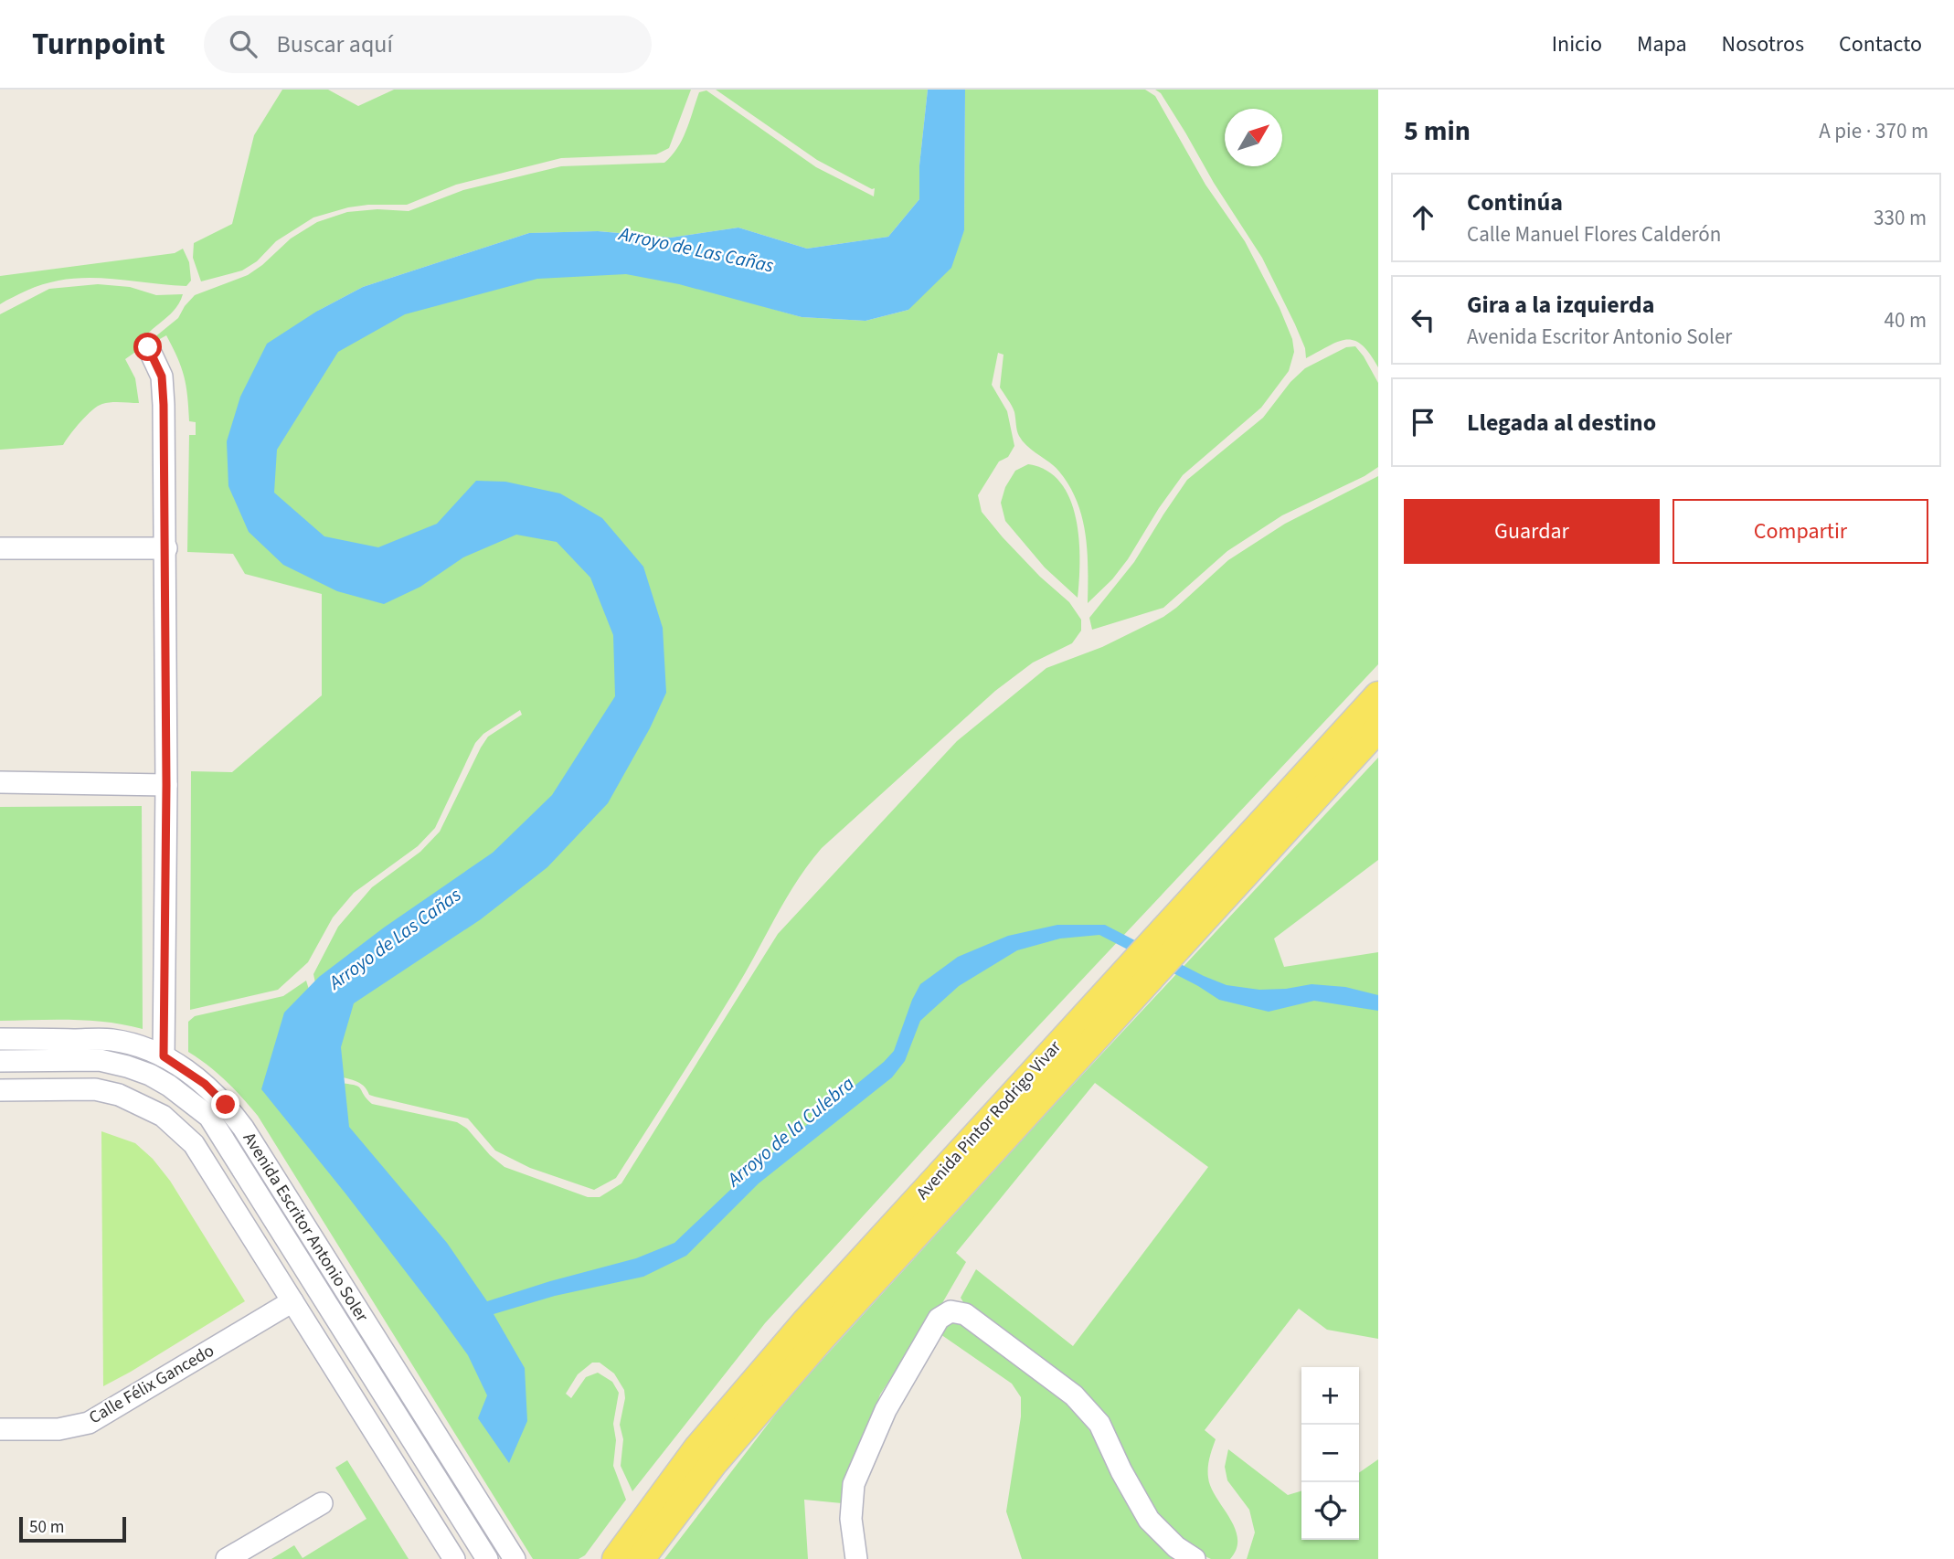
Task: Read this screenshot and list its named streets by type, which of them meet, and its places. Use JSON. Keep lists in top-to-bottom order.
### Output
{
  "streets": {
    "main road": ["Avenida Pintor Rodrigo Vivar"],
    "street": ["Avenida Escritor Antonio Soler", "Calle Félix Gancedo"]
  },
  "water": ["Arroyo de Las Cañas", "Arroyo de la Culebra"],
  "scale_bar": "50 m",
  "north": "top right",
  "page": {
    "header": "Turnpoint",
    "search": "Buscar aquí",
    "nav": [
      "Inicio",
      "Mapa",
      "Nosotros",
      "Contacto"
    ],
    "heading": ["5 min", "A pie · 370 m"],
    "list": [
      ["Continúa", "Calle Manuel Flores Calderón", "330 m"],
      ["Gira a la izquierda", "Avenida Escritor Antonio Soler", "40 m"],
      "Llegada al destino"
    ],
    "buttons": ["Guardar", "Compartir"],
    "map_buttons": ["+", "−"],
    "scale": "50 m"
  }
}
